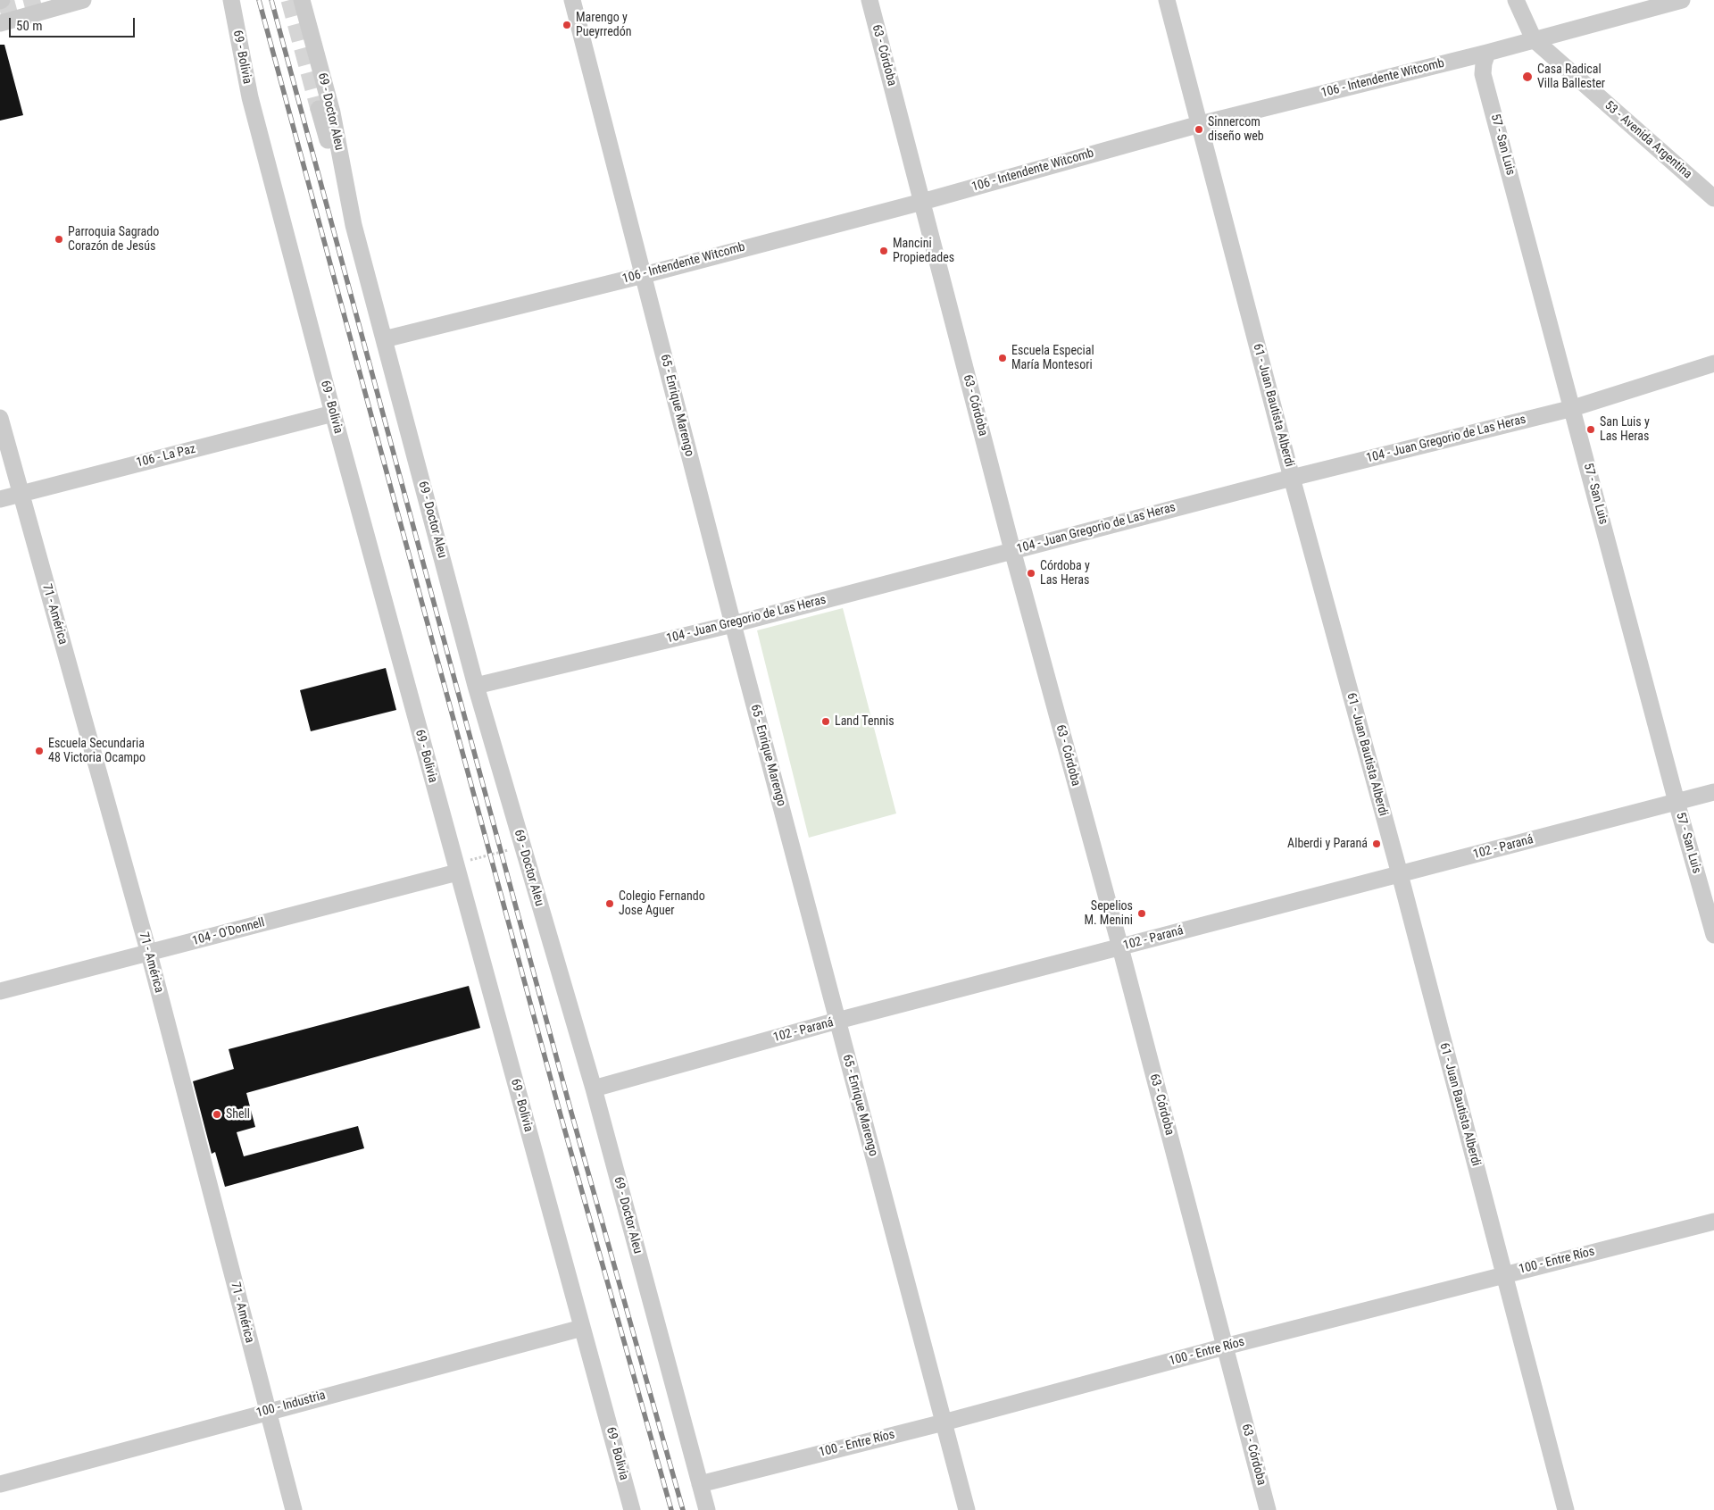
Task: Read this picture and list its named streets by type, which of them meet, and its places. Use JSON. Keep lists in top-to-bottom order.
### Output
{
  "streets": {
    "street": [
      "63 - Córdoba",
      "69 - Bolivia",
      "106 - Intendente Witcomb",
      "69 - Doctor Aleu",
      "53 - Avenida Argentina",
      "57 - San Luis",
      "65 - Enrique Marengo",
      "61 - Juan Bautista Alberdi",
      "104 - Juan Gregorio de Las Heras",
      "106 - La Paz",
      "71 - América",
      "102 - Paraná",
      "104 - O'Donnell",
      "100 - Entre Ríos",
      "100 - Industria"
    ]
  },
  "crossings": [
    ["63 - Córdoba", "106 - Intendente Witcomb"],
    ["63 - Córdoba", "104 - Juan Gregorio de Las Heras"],
    ["63 - Córdoba", "102 - Paraná"],
    ["63 - Córdoba", "100 - Entre Ríos"],
    ["69 - Bolivia", "106 - La Paz"],
    ["69 - Bolivia", "104 - O'Donnell"],
    ["69 - Bolivia", "100 - Industria"],
    ["106 - Intendente Witcomb", "69 - Doctor Aleu"],
    ["106 - Intendente Witcomb", "53 - Avenida Argentina"],
    ["106 - Intendente Witcomb", "57 - San Luis"],
    ["106 - Intendente Witcomb", "65 - Enrique Marengo"],
    ["106 - Intendente Witcomb", "61 - Juan Bautista Alberdi"],
    ["69 - Doctor Aleu", "104 - Juan Gregorio de Las Heras"],
    ["69 - Doctor Aleu", "102 - Paraná"],
    ["69 - Doctor Aleu", "100 - Entre Ríos"],
    ["57 - San Luis", "104 - Juan Gregorio de Las Heras"],
    ["57 - San Luis", "102 - Paraná"],
    ["65 - Enrique Marengo", "104 - Juan Gregorio de Las Heras"],
    ["65 - Enrique Marengo", "102 - Paraná"],
    ["65 - Enrique Marengo", "100 - Entre Ríos"],
    ["61 - Juan Bautista Alberdi", "104 - Juan Gregorio de Las Heras"],
    ["61 - Juan Bautista Alberdi", "102 - Paraná"],
    ["61 - Juan Bautista Alberdi", "100 - Entre Ríos"],
    ["106 - La Paz", "71 - América"],
    ["71 - América", "104 - O'Donnell"],
    ["71 - América", "100 - Industria"]
  ],
  "places": [
    "Marengo y Pueyrredón",
    "Casa Radical Villa Ballester",
    "Sinnercom diseño web",
    "Parroquia Sagrado Corazón de Jesús",
    "Mancini Propiedades",
    "Escuela Especial María Montesori",
    "San Luis y Las Heras",
    "Córdoba y Las Heras",
    "Land Tennis",
    "Escuela Secundaria 48 Victoria Ocampo",
    "Alberdi y Paraná",
    "Colegio Fernando Jose Aguer",
    "Sepelios M. Menini",
    "Shell"
  ],
  "scale_bar": "50 m"
}
